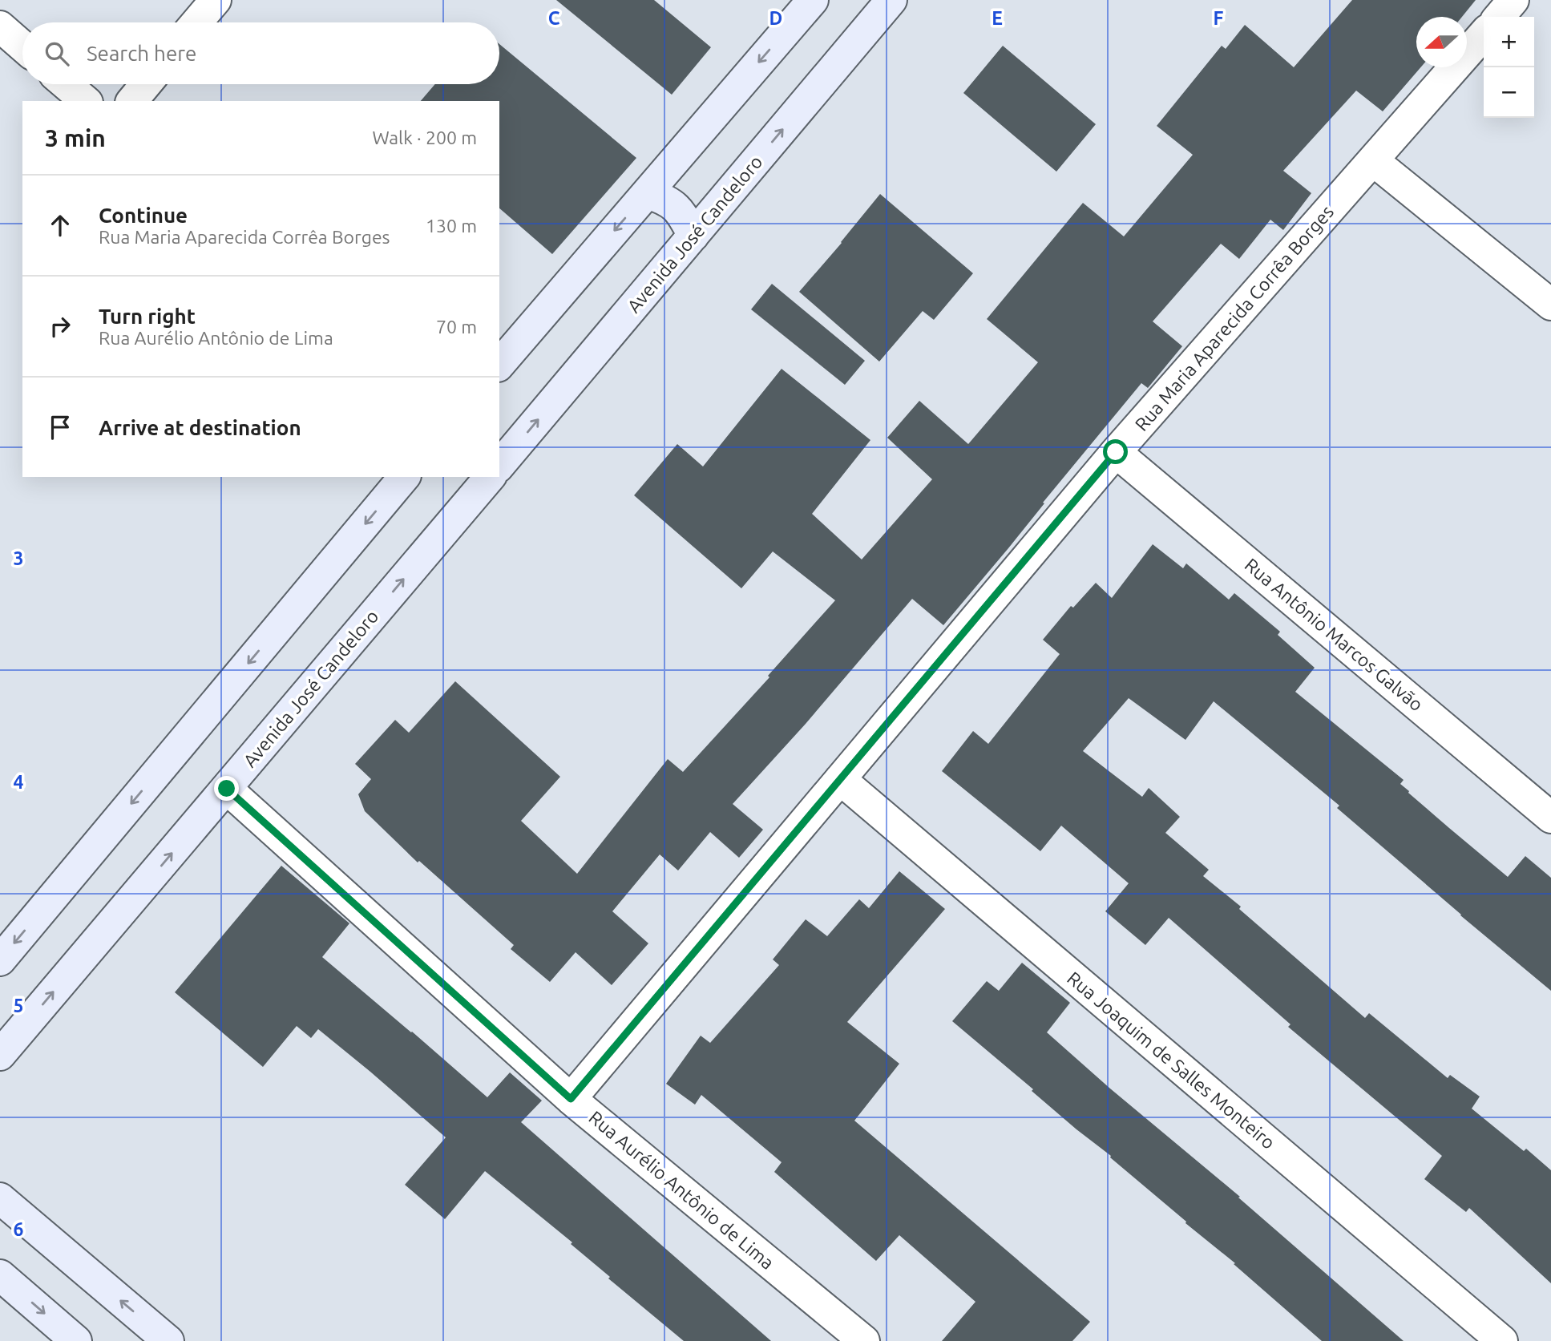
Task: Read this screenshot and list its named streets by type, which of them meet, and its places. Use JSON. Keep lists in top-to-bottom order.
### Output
{
  "streets": {
    "street": [
      "Avenida José Candeloro",
      "Rua Maria Aparecida Corrêa Borges",
      "Rua Antônio Marcos Galvão",
      "Rua Joaquim de Salles Monteiro",
      "Rua Aurélio Antônio de Lima"
    ]
  },
  "crossings": [
    ["Avenida José Candeloro", "Rua Aurélio Antônio de Lima"],
    ["Rua Maria Aparecida Corrêa Borges", "Rua Antônio Marcos Galvão"],
    ["Rua Maria Aparecida Corrêa Borges", "Rua Joaquim de Salles Monteiro"],
    ["Rua Maria Aparecida Corrêa Borges", "Rua Aurélio Antônio de Lima"]
  ],
  "north": "left",
  "page": {
    "map_buttons": ["+", "−"],
    "search": "Search here",
    "heading": ["3 min", "Walk · 200 m"],
    "list": [
      ["Continue", "Rua Maria Aparecida Corrêa Borges", "130 m"],
      ["Turn right", "Rua Aurélio Antônio de Lima", "70 m"],
      "Arrive at destination"
    ]
  },
  "grid": {
    "columns": [
      "C",
      "D",
      "E",
      "F"
    ],
    "rows": [
      "3",
      "4",
      "5",
      "6"
    ]
  }
}
